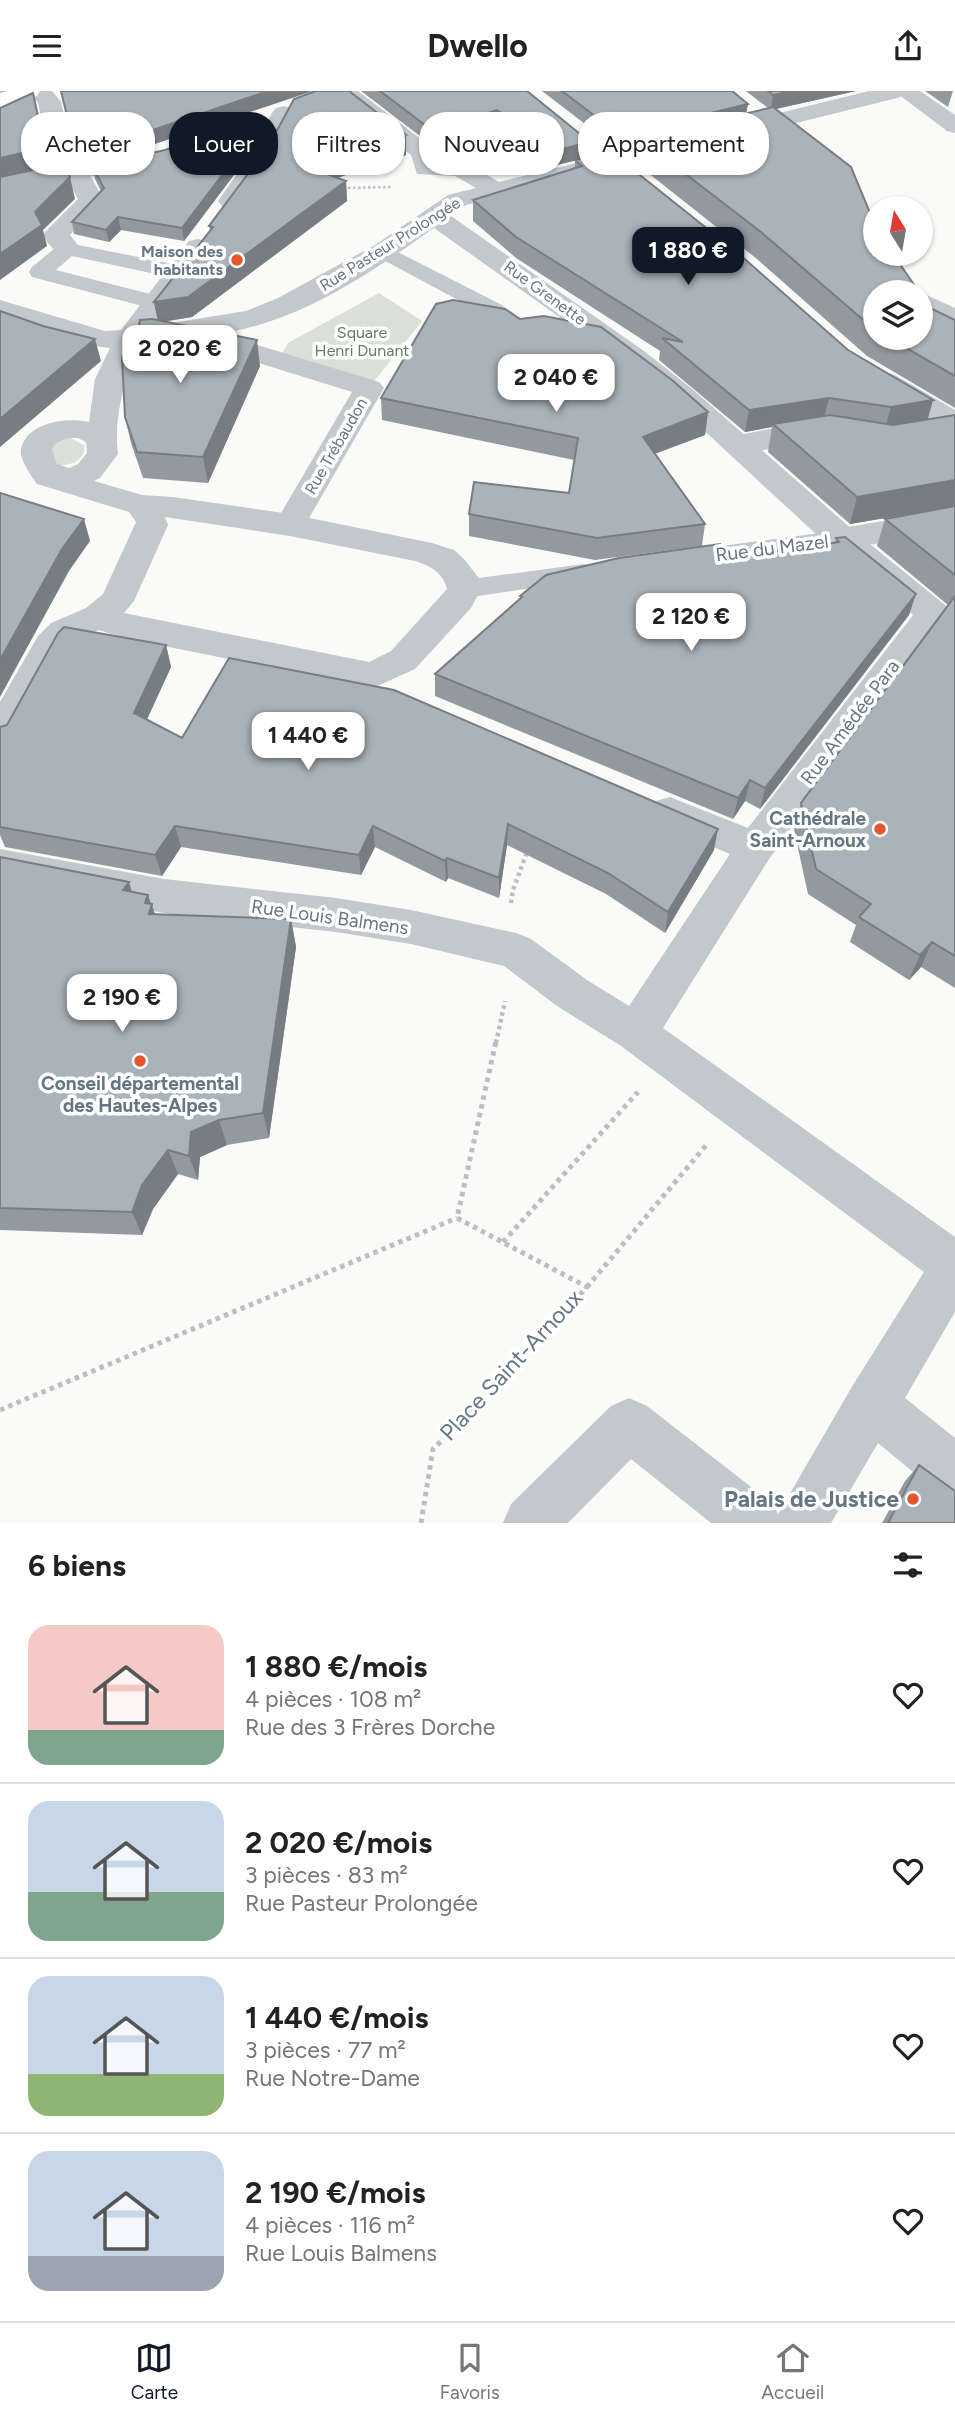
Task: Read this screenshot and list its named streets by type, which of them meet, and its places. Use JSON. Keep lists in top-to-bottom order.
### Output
{
  "streets": {
    "street": [
      "Rue Pasteur Prolongée",
      "Rue Grenette",
      "Rue Trébaudon",
      "Rue du Mazel",
      "Rue Amédée Para",
      "Rue Louis Balmens"
    ],
    "path": ["Place Saint-Arnoux"]
  },
  "crossings": [
    ["Rue Pasteur Prolongée", "Rue Grenette"],
    ["Rue Pasteur Prolongée", "Rue Trébaudon"],
    ["Rue Grenette", "Rue du Mazel"],
    ["Rue Grenette", "Rue Amédée Para"]
  ],
  "parks": ["Square Henri Dunant"],
  "places": [
    "Maison des habitants",
    "Cathédrale Saint-Arnoux",
    "Conseil départemental des Hautes-Alpes",
    "Palais de Justice"
  ],
  "north": "top",
  "page": {
    "header": "Dwello",
    "chip": [
      "Acheter",
      "Louer",
      "Filtres",
      "Nouveau",
      "Appartement"
    ],
    "price": [
      "1 880 €",
      "2 020 €",
      "2 040 €",
      "2 120 €",
      "1 440 €",
      "2 190 €"
    ],
    "heading": "6 biens",
    "list": [
      {
        "name": "1 880 €/mois",
        "note": "4 pièces · 108 m² · Rue des 3 Frères Dorche"
      },
      {
        "name": "2 020 €/mois",
        "note": "3 pièces · 83 m² · Rue Pasteur Prolongée"
      },
      {
        "name": "1 440 €/mois",
        "note": "3 pièces · 77 m² · Rue Notre-Dame"
      },
      {
        "name": "2 190 €/mois",
        "note": "4 pièces · 116 m² · Rue Louis Balmens"
      }
    ],
    "tabs": ["Carte", "Favoris", "Accueil"]
  }
}
